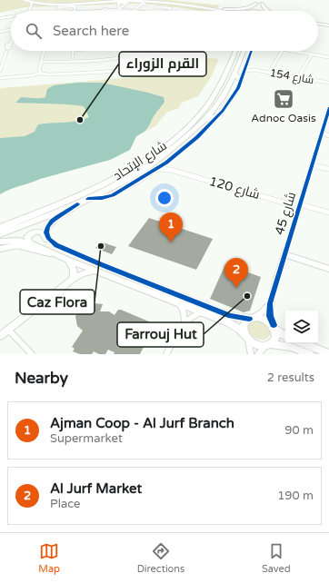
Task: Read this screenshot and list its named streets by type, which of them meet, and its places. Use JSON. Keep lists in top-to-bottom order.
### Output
{
  "streets": {
    "highway": ["شارع الإتحاد"],
    "street": ["شارع 154", "شارع 120", "شارع 45"]
  },
  "crossings": [
    ["شارع 120", "شارع 45"]
  ],
  "places": {
    "supermarket": ["Adnoc Oasis"],
    "other": ["القرم الزوراء", "Caz Flora", "Farrouj Hut"]
  },
  "page": {
    "search": "Search here",
    "pins": ["1", "2"],
    "heading": ["Nearby", "2 results"],
    "list": [
      {
        "mark": "1",
        "name": "Ajman Coop - Al Jurf Branch",
        "note": "Supermarket",
        "value": "90 m"
      },
      {
        "mark": "2",
        "name": "Al Jurf Market",
        "note": "Place",
        "value": "190 m"
      }
    ],
    "nav": ["Map", "Directions", "Saved"]
  }
}
